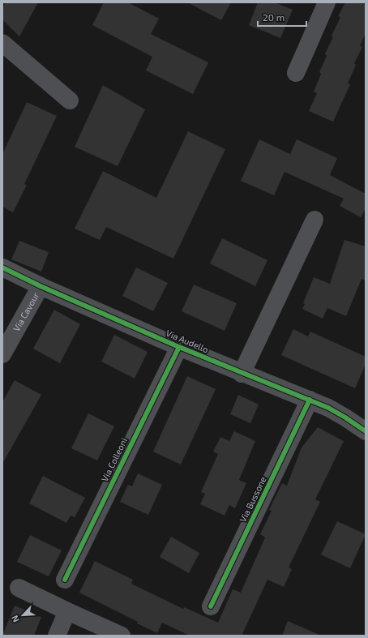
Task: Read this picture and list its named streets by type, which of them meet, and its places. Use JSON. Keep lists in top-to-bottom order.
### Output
{
  "streets": {
    "street": [
      "Via Cavour",
      "Via Audello",
      "Via Colleoni",
      "Via Bussone"
    ]
  },
  "crossings": [
    ["Via Cavour", "Via Audello"],
    ["Via Audello", "Via Colleoni"],
    ["Via Audello", "Via Bussone"]
  ],
  "scale_bar": "20 m",
  "north": "bottom left"
}
